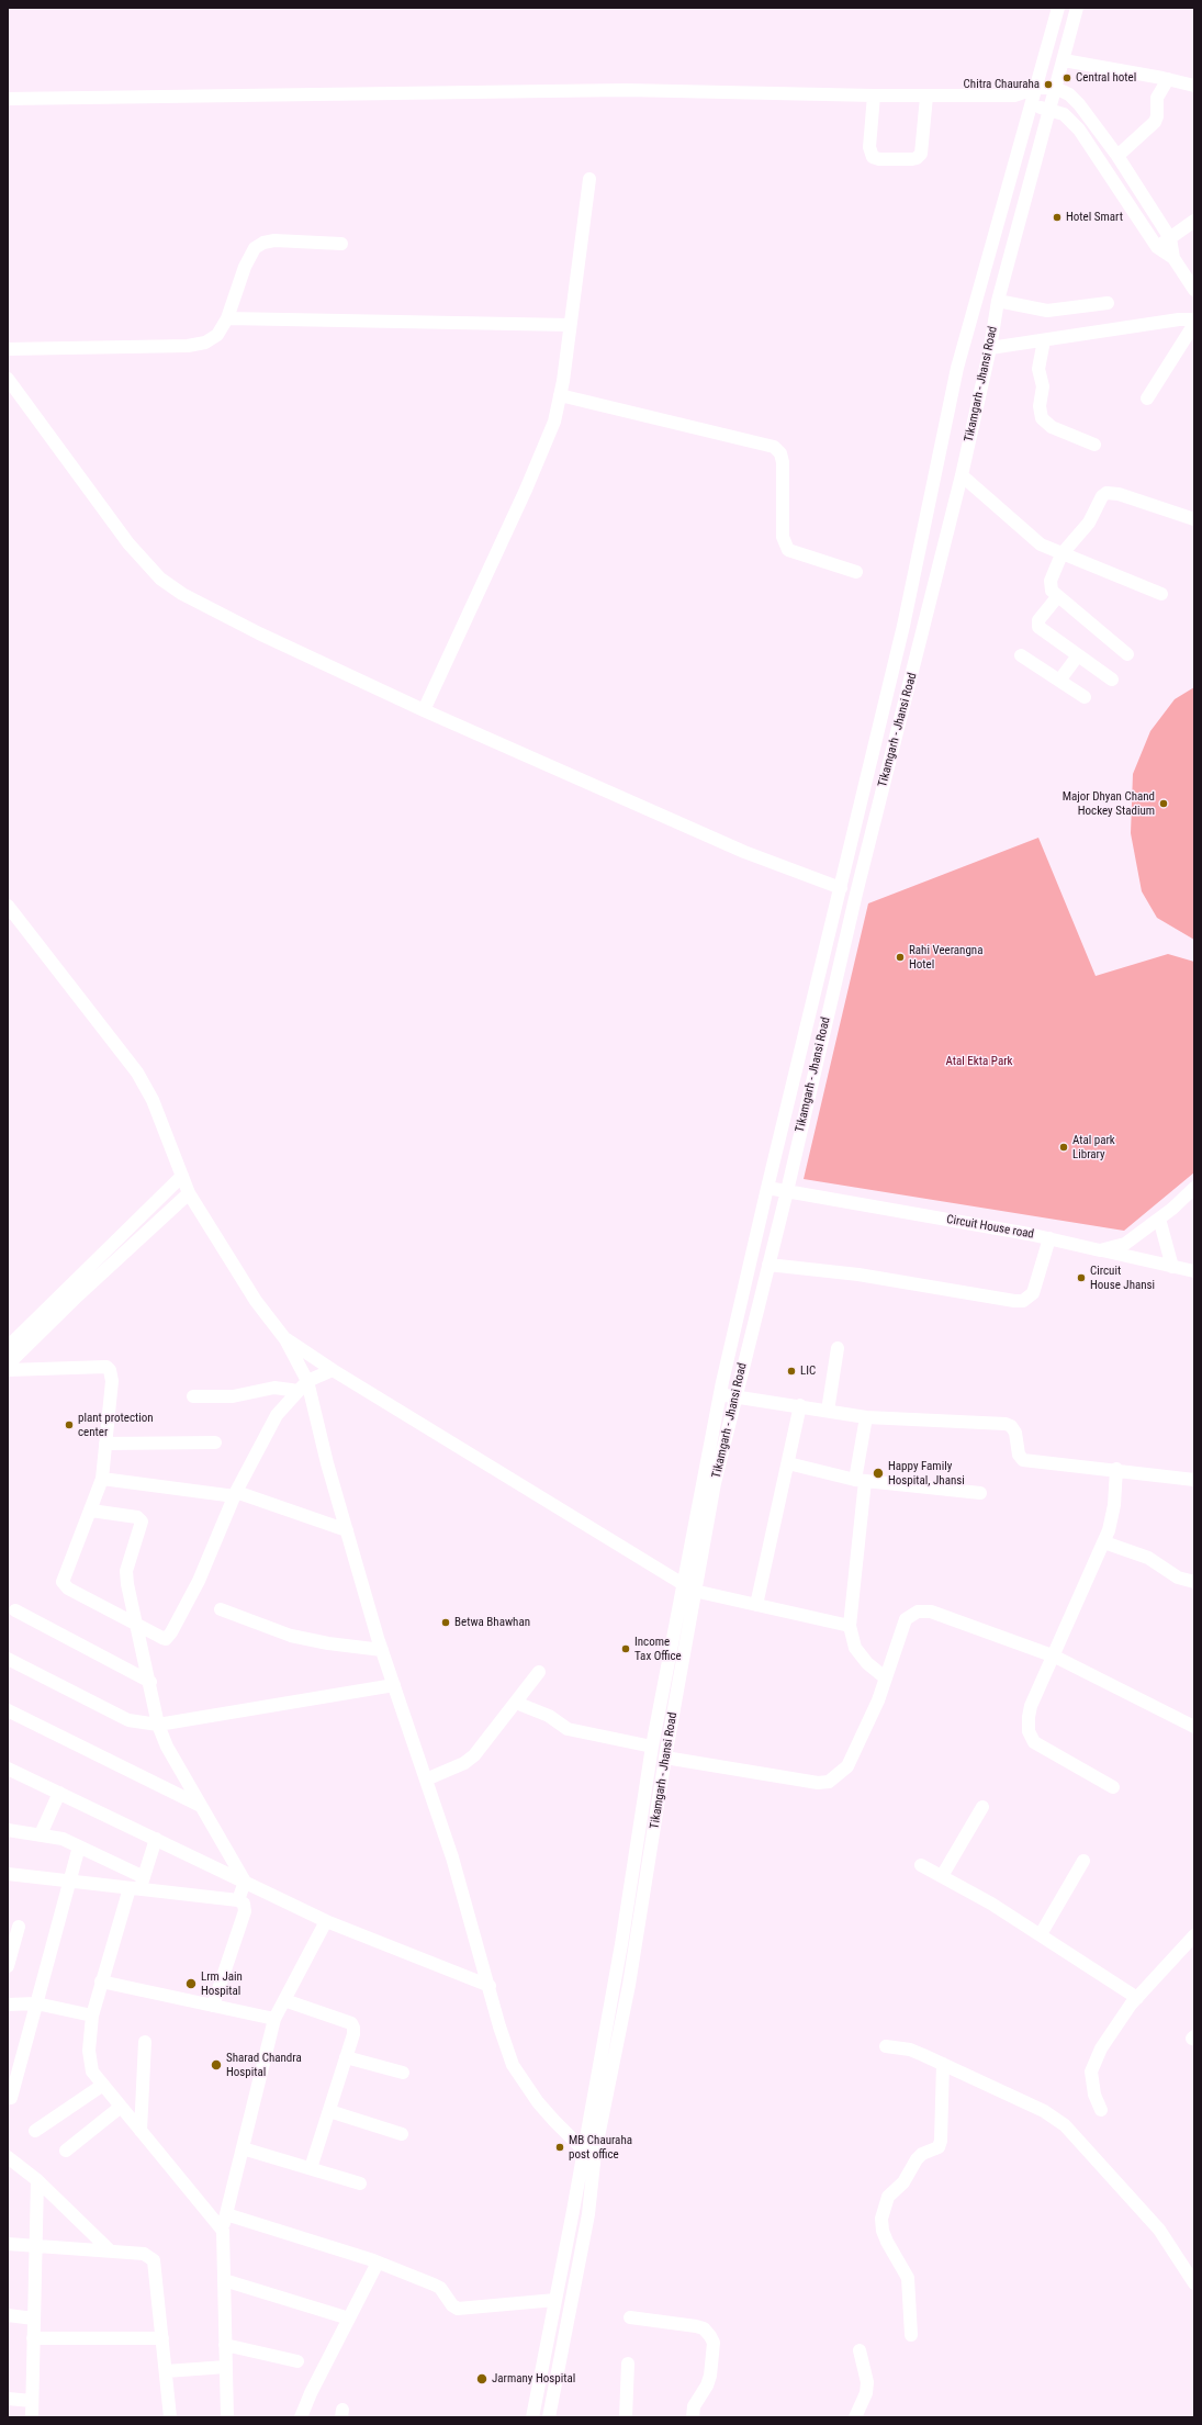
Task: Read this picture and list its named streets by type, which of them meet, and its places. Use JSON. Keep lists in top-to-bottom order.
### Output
{
  "streets": {
    "street": ["Tikamgarh - Jhansi Road", "Circuit House road"]
  },
  "crossings": [
    ["Tikamgarh - Jhansi Road", "Circuit House road"]
  ],
  "parks": ["Atal Ekta Park"],
  "places": [
    "Central hotel",
    "Chitra Chauraha",
    "Hotel Smart",
    "Major Dhyan Chand Hockey Stadium",
    "Rahi Veerangna Hotel",
    "Atal park Library",
    "Circuit House Jhansi",
    "LIC",
    "plant protection center",
    "Happy Family Hospital, Jhansi",
    "Betwa Bhawhan",
    "Income Tax Office",
    "Lrm Jain Hospital",
    "Sharad Chandra Hospital",
    "MB Chauraha post office",
    "Jarmany Hospital"
  ]
}
